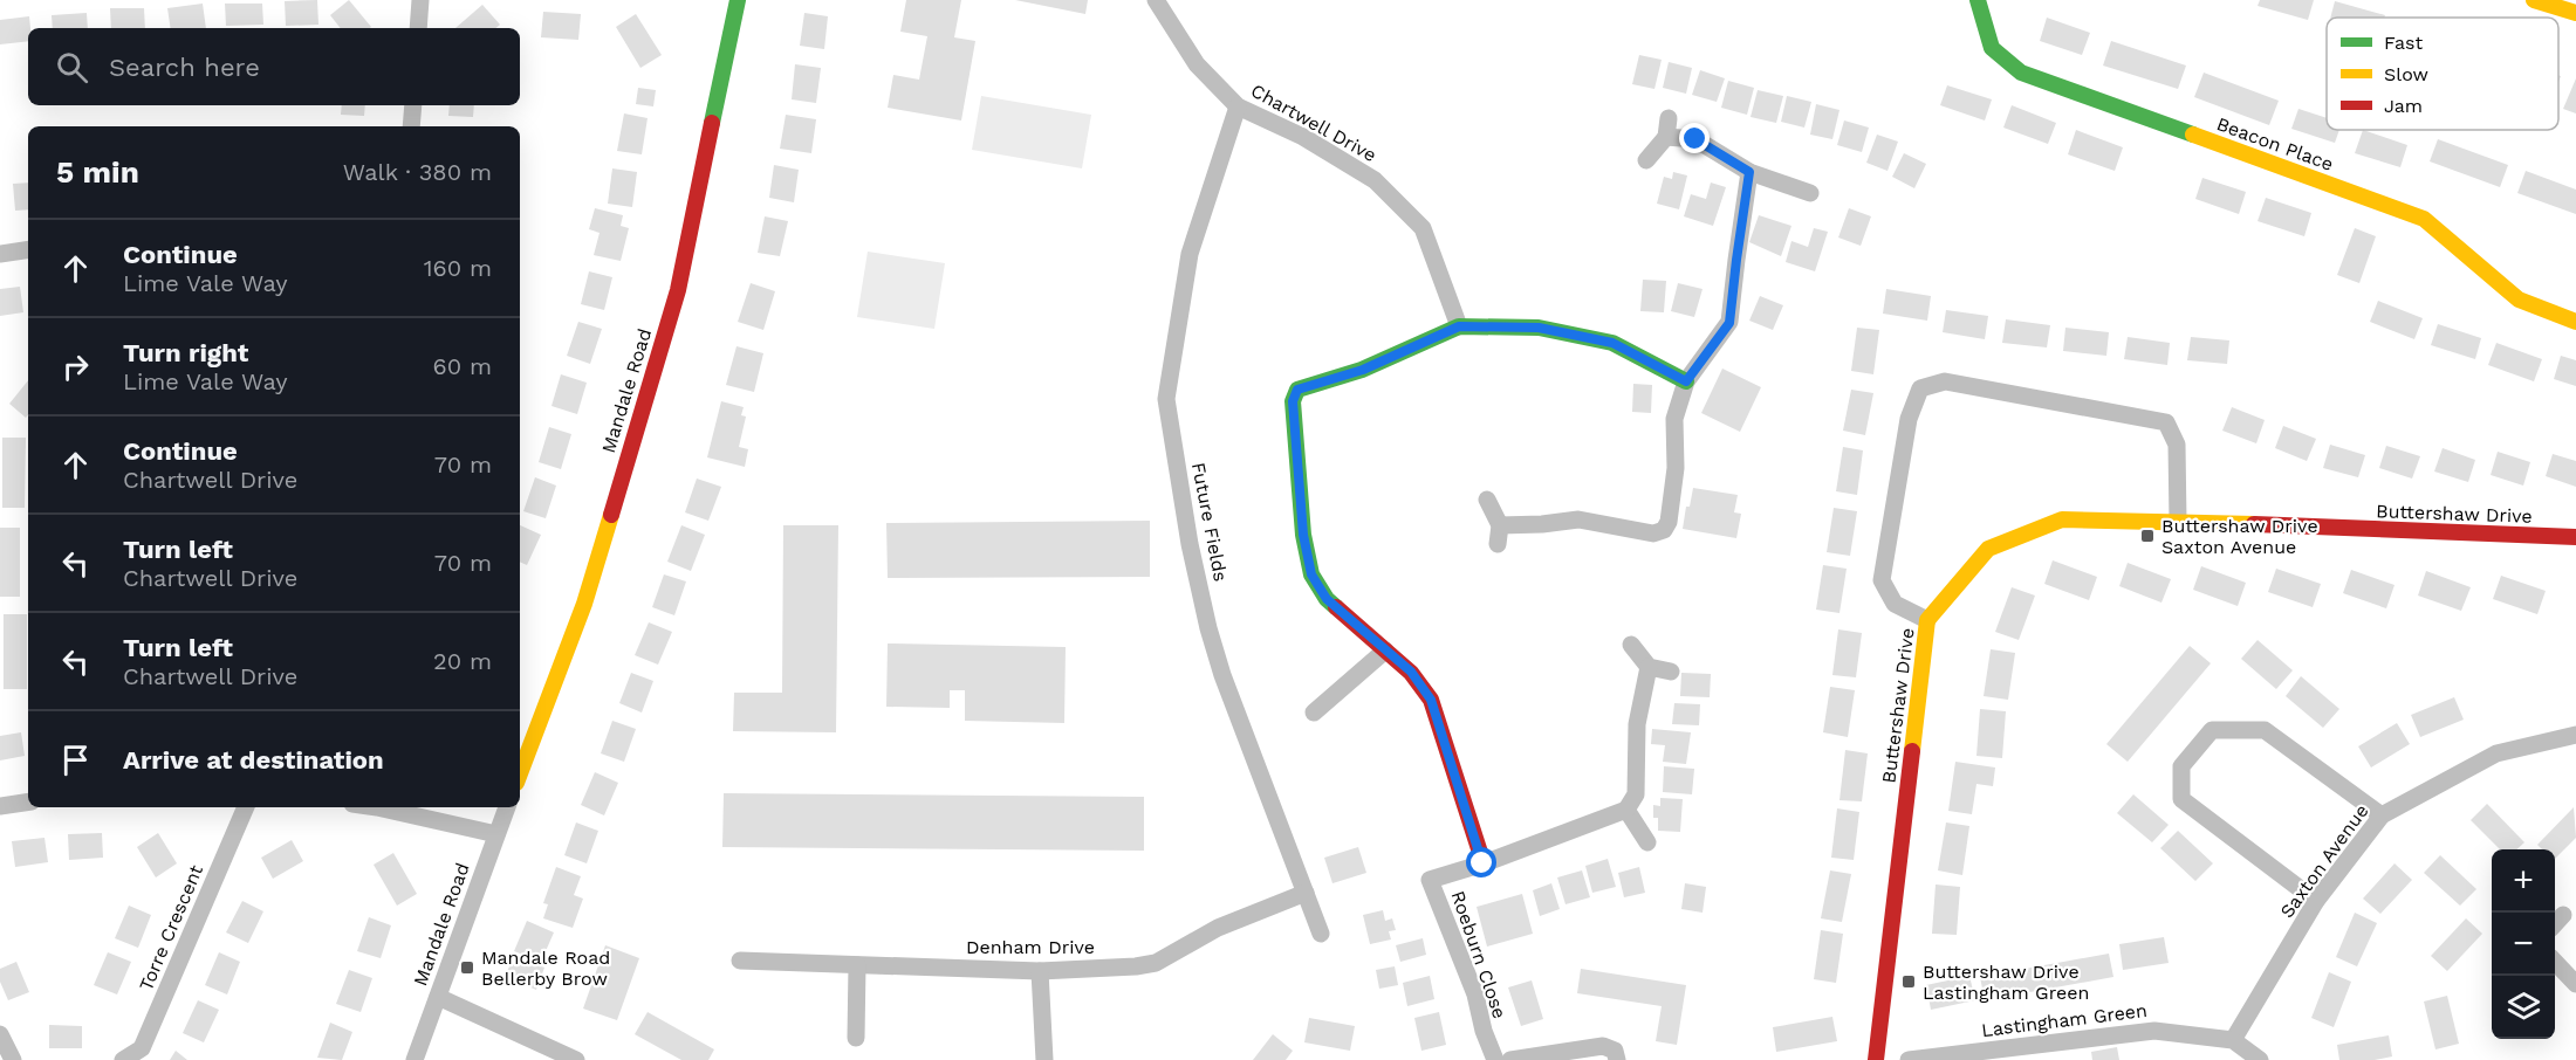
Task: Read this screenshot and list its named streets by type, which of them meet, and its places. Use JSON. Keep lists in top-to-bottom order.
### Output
{
  "streets": {
    "street": [
      "Chartwell Drive",
      "Beacon Place",
      "Mandale Road",
      "Buttershaw Drive",
      "Future Fields",
      "Saxton Avenue",
      "Torre Crescent",
      "Denham Drive",
      "Roeburn Close",
      "Lastingham Green"
    ]
  },
  "crossings": [
    ["Chartwell Drive", "Future Fields"],
    ["Future Fields", "Denham Drive"],
    ["Saxton Avenue", "Lastingham Green"]
  ],
  "places": {
    "transit": ["Buttershaw Drive Saxton Avenue", "Mandale Road Bellerby Brow", "Buttershaw Drive Lastingham Green"]
  },
  "legend": ["Fast", "Slow", "Jam"],
  "page": {
    "search": "Search here",
    "heading": ["5 min", "Walk · 380 m"],
    "list": [
      ["Continue", "Lime Vale Way", "160 m"],
      ["Turn right", "Lime Vale Way", "60 m"],
      ["Continue", "Chartwell Drive", "70 m"],
      ["Turn left", "Chartwell Drive", "70 m"],
      ["Turn left", "Chartwell Drive", "20 m"],
      "Arrive at destination"
    ],
    "map_buttons": ["+", "−"]
  }
}
